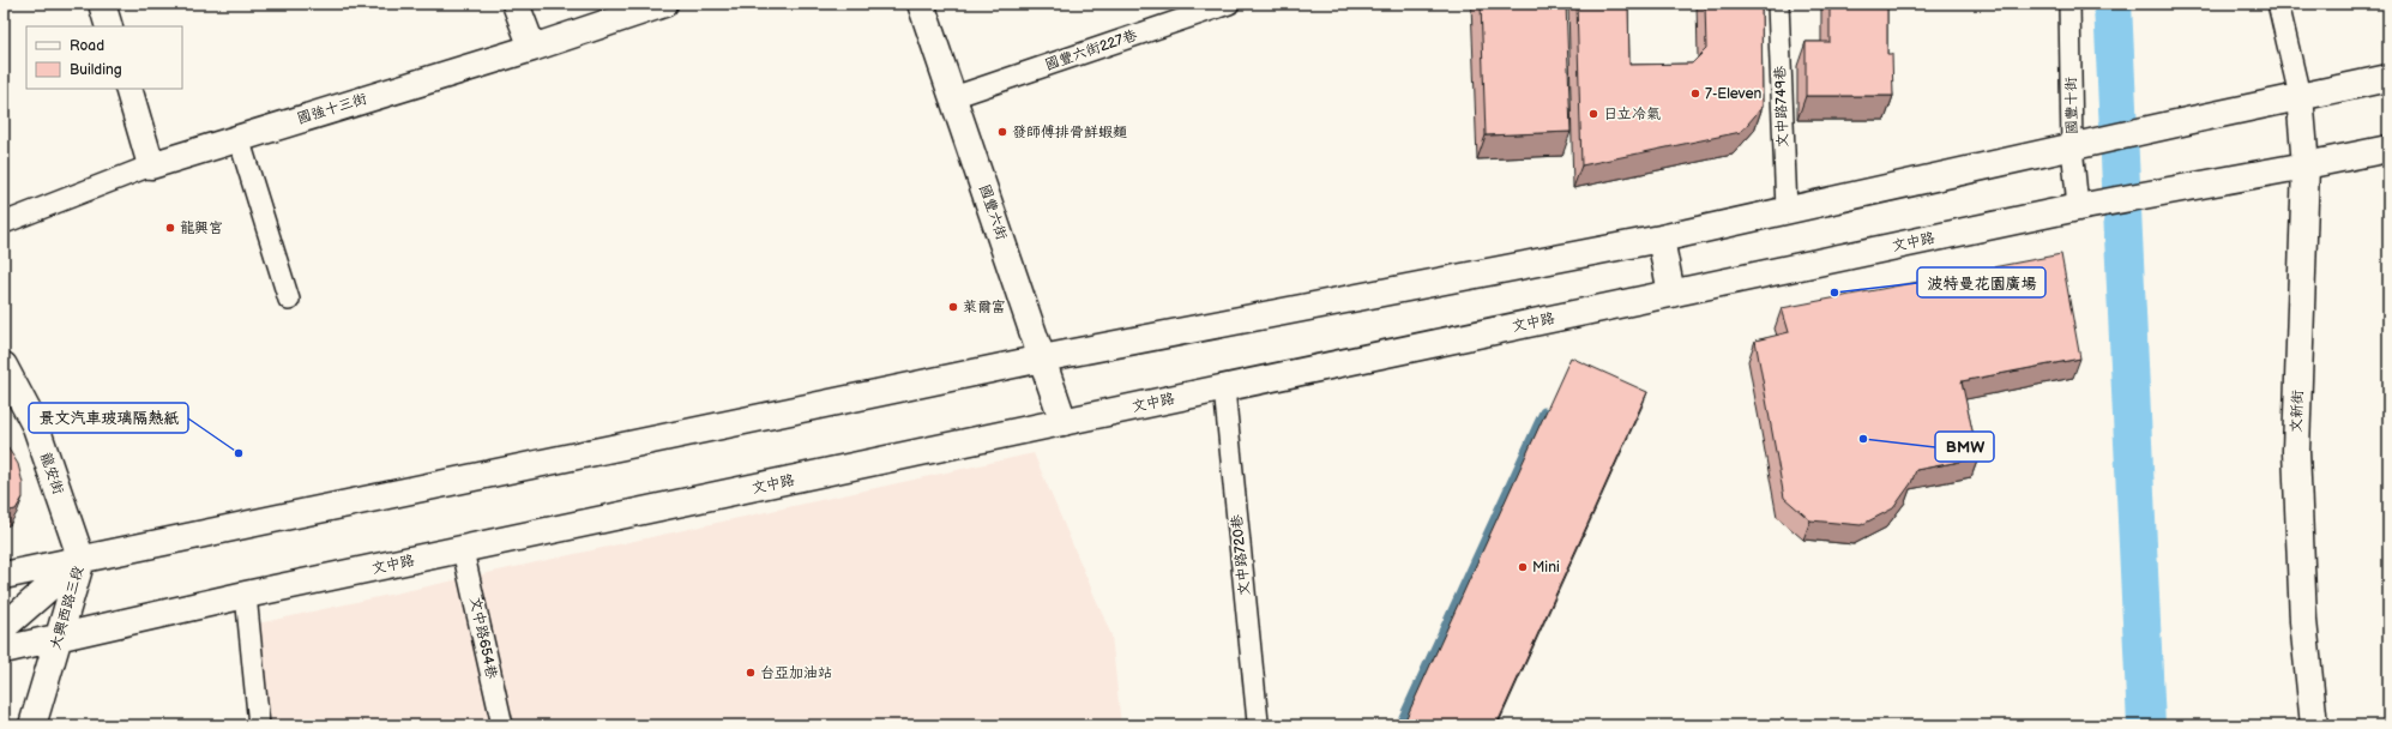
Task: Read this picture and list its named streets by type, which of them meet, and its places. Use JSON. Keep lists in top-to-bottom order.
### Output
{
  "streets": {
    "street": [
      "國強十三街",
      "國豐六街",
      "文中路",
      "文新街",
      "龍安街",
      "大興西路三段"
    ],
    "lane": [
      "國豐六街227巷",
      "國豐十街",
      "文中路749巷",
      "文中路720巷",
      "文中路654巷"
    ]
  },
  "crossings": [
    ["國豐六街227巷", "國豐六街"],
    ["國豐十街", "文中路"],
    ["國豐六街", "文中路"],
    ["文中路", "文新街"],
    ["文中路", "文中路720巷"],
    ["文中路", "大興西路三段"],
    ["文中路", "文中路654巷"],
    ["龍安街", "大興西路三段"]
  ],
  "places": [
    "7-Eleven",
    "日立冷氣",
    "發師傅排骨鮮蝦麵",
    "龍興宮",
    "波特曼花園廣場",
    "萊爾富",
    "BMW",
    "景文汽車玻璃隔熱紙",
    "Mini",
    "台亞加油站"
  ],
  "legend": ["Road", "Building"]
}
